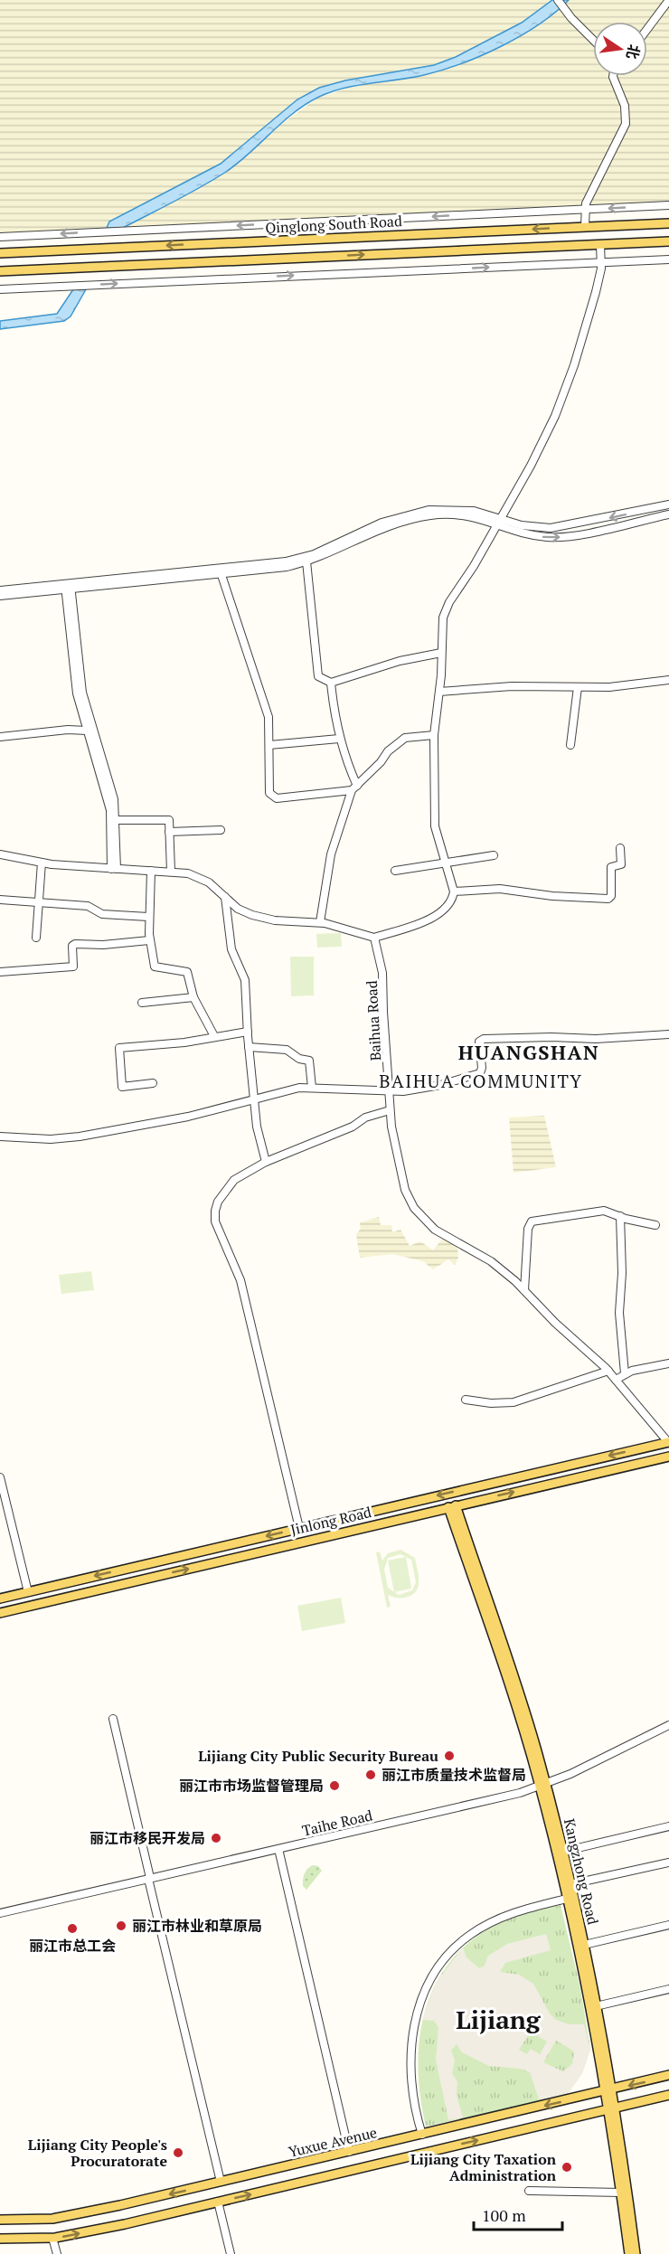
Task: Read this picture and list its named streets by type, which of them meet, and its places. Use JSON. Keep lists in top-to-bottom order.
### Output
{
  "streets": {
    "main road": [
      "Qinglong South Road",
      "Jinlong Road",
      "Kangzhong Road",
      "Yuxue Avenue"
    ],
    "street": ["Baihua Road", "Taihe Road"]
  },
  "crossings": [
    ["Baihua Road", "Jinlong Road"],
    ["Jinlong Road", "Kangzhong Road"],
    ["Taihe Road", "Kangzhong Road"],
    ["Kangzhong Road", "Yuxue Avenue"]
  ],
  "districts": ["HUANGSHAN", "BAIHUA COMMUNITY", "Lijiang"],
  "places": [
    "Lijiang City Public Security Bureau",
    "丽江市质量技术监督局",
    "丽江市市场监督管理局",
    "丽江市移民开发局",
    "丽江市林业和草原局",
    "丽江市总工会",
    "Lijiang City People's Procuratorate",
    "Lijiang City Taxation Administration"
  ],
  "scale_bar": "100 m",
  "north": "right"
}
